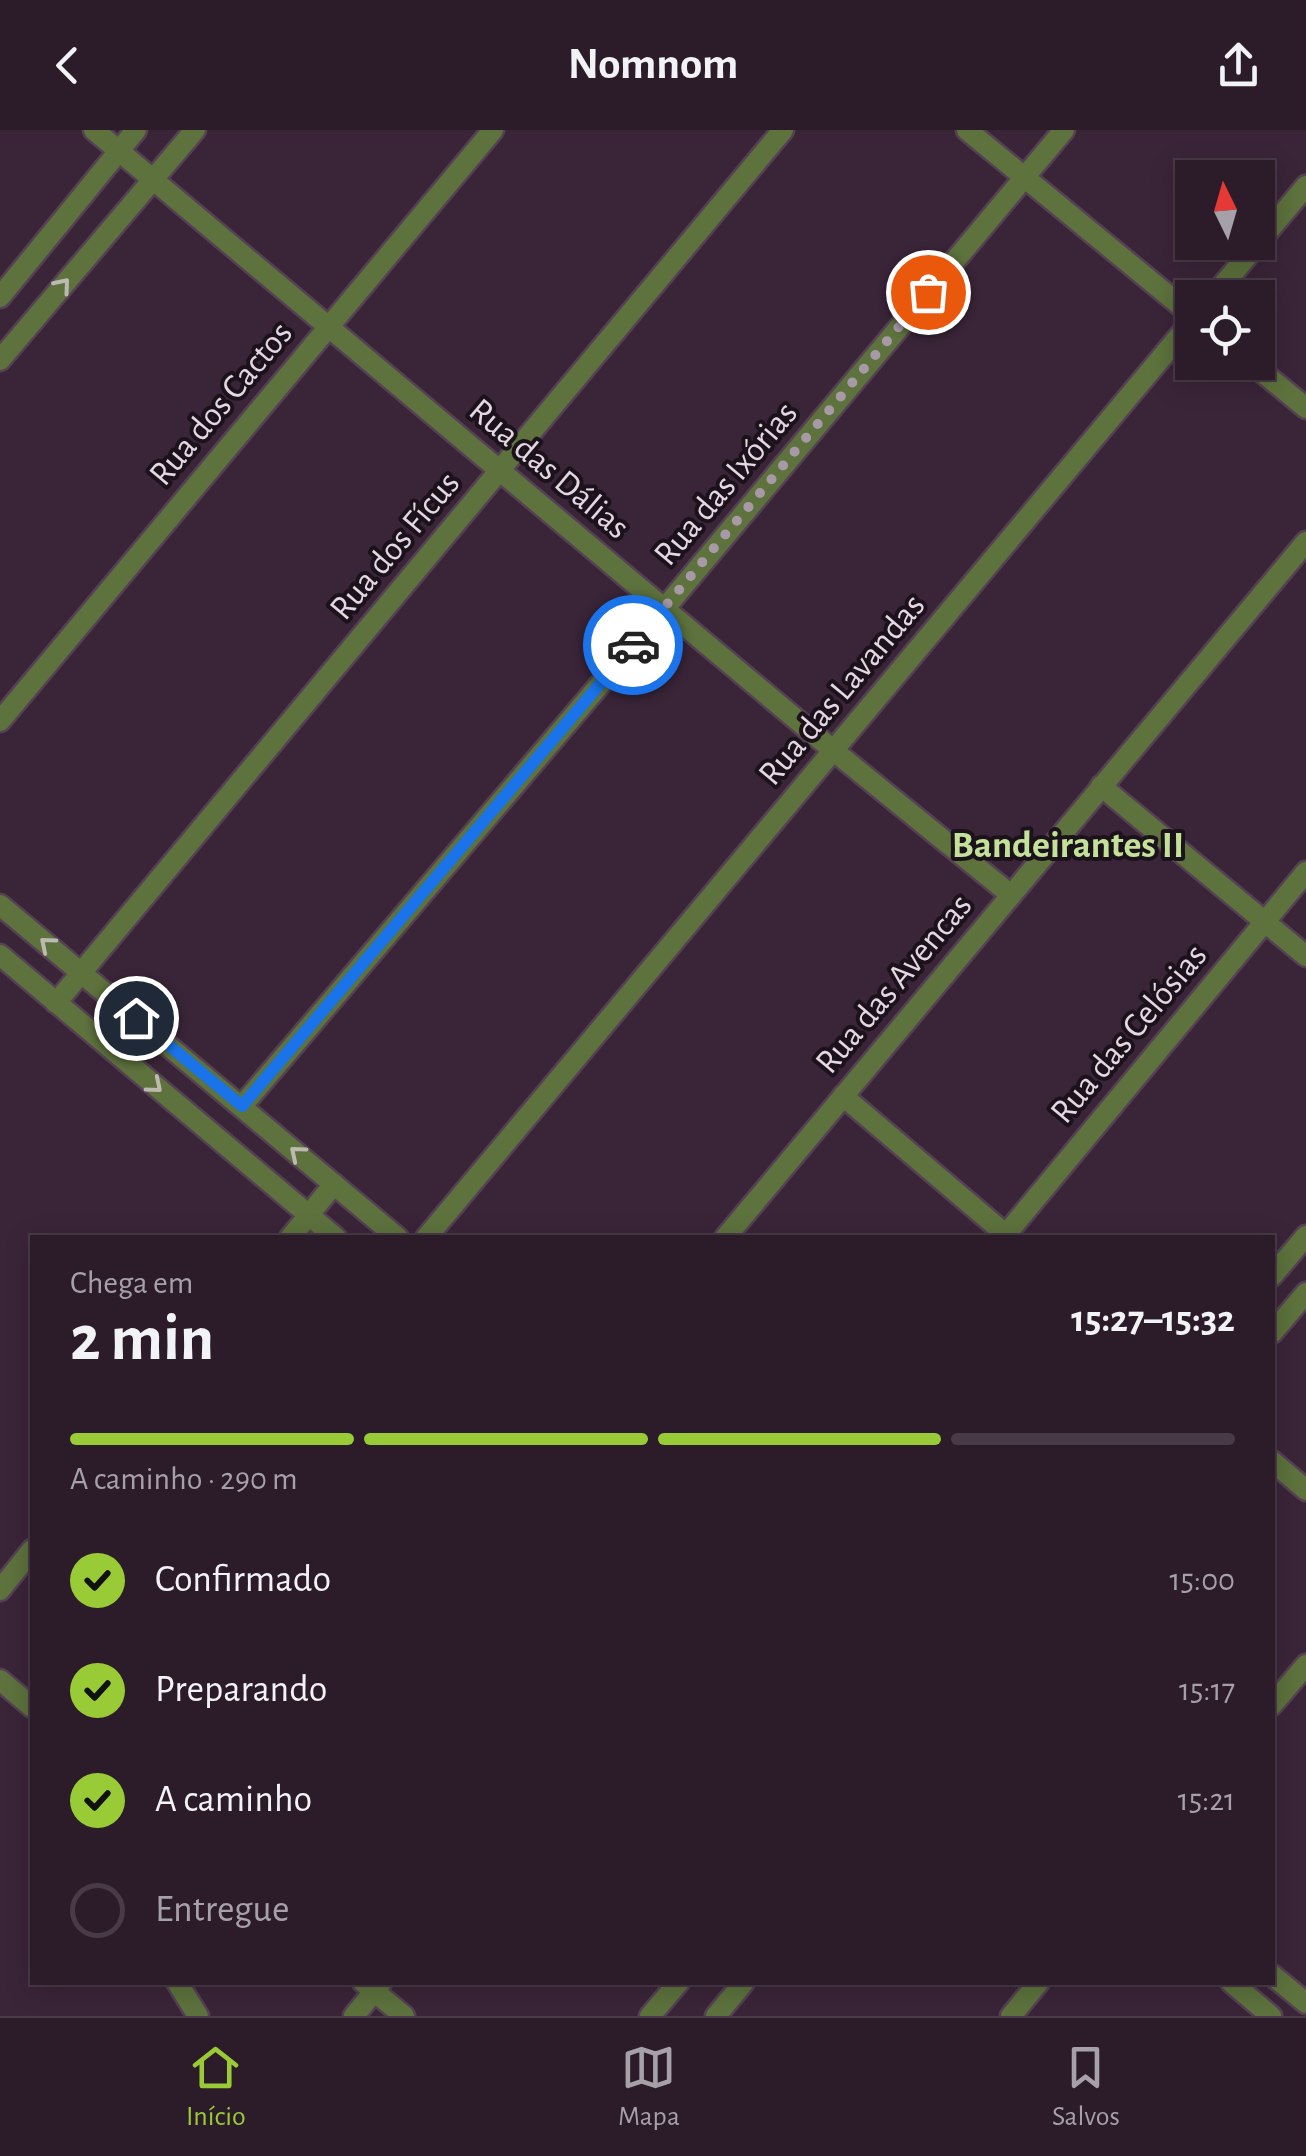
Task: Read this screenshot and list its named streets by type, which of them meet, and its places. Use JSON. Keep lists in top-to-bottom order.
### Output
{
  "streets": {
    "street": [
      "Rua dos Cactos",
      "Rua das Dálias",
      "Rua das Ixórias",
      "Rua dos Fícus",
      "Rua das Lavandas",
      "Rua das Avencas",
      "Rua das Celósias"
    ]
  },
  "crossings": [
    ["Rua dos Cactos", "Rua das Dálias"],
    ["Rua das Dálias", "Rua das Ixórias"],
    ["Rua das Dálias", "Rua dos Fícus"],
    ["Rua das Dálias", "Rua das Lavandas"],
    ["Rua das Dálias", "Rua das Avencas"]
  ],
  "districts": ["Bandeirantes II"],
  "north": "top",
  "page": {
    "header": "Nomnom",
    "heading": ["2 min", "Chega em", "15:27–15:32"],
    "bar": "A caminho · 290 m",
    "list": [
      ["Confirmado", "15:00"],
      ["Preparando", "15:17"],
      ["A caminho", "15:21"],
      "Entregue"
    ],
    "tabs": ["Início", "Mapa", "Salvos"]
  }
}
